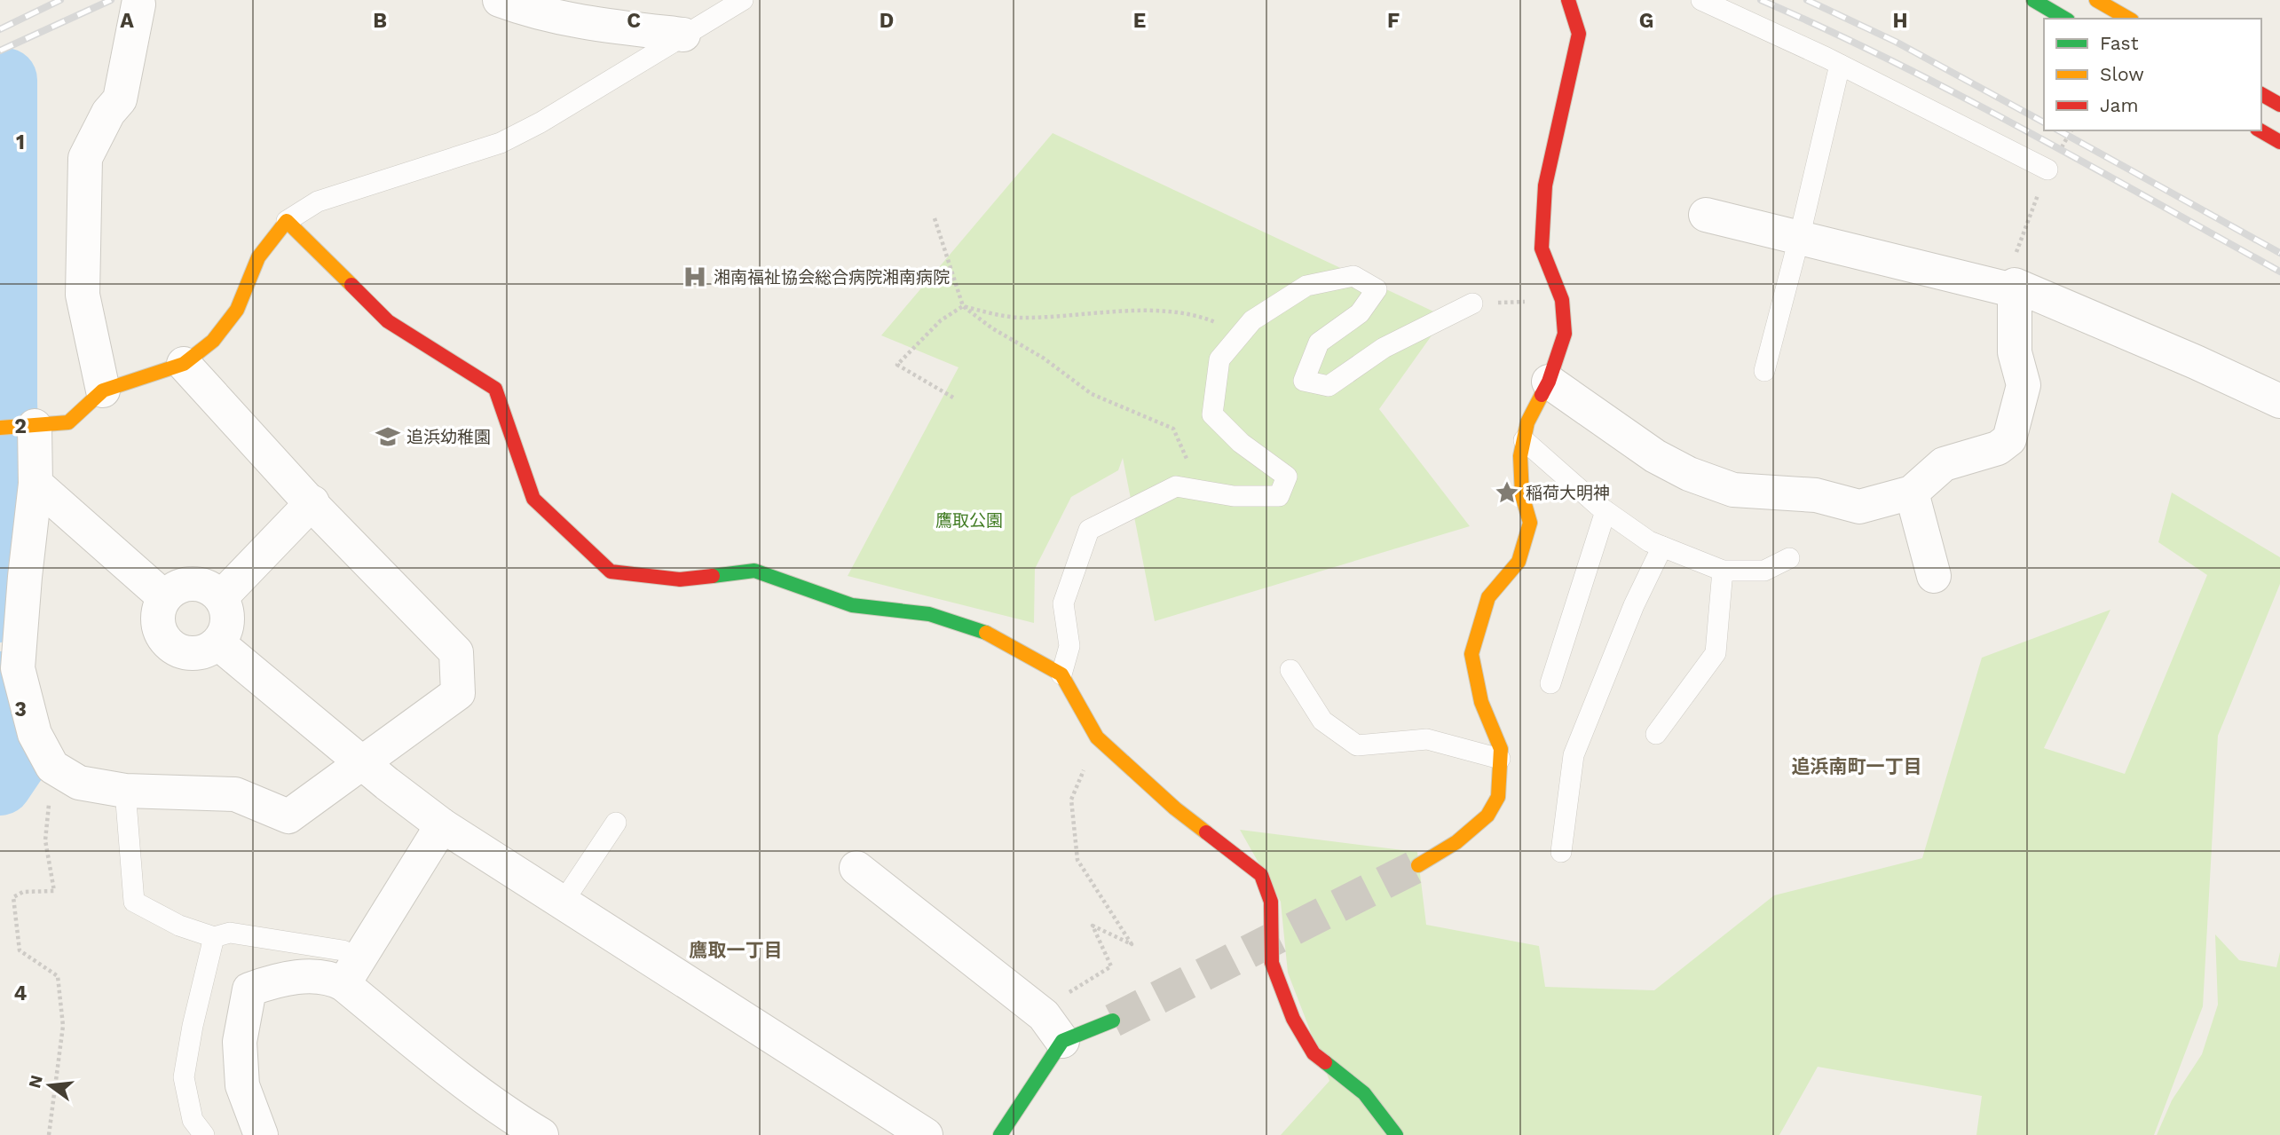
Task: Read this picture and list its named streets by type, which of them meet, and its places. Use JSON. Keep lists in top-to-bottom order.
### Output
{
  "districts": ["追浜南町一丁目", "鷹取一丁目"],
  "parks": ["鷹取公園"],
  "places": {
    "hospital": ["湘南福祉協会総合病院湘南病院"],
    "school or university": ["追浜幼稚園"],
    "place": ["稲荷大明神"]
  },
  "legend": ["Fast", "Slow", "Jam"],
  "north": "left",
  "grid": {
    "columns": [
      "A",
      "B",
      "C",
      "D",
      "E",
      "F",
      "G",
      "H"
    ],
    "rows": [
      "1",
      "2",
      "3",
      "4"
    ]
  }
}
